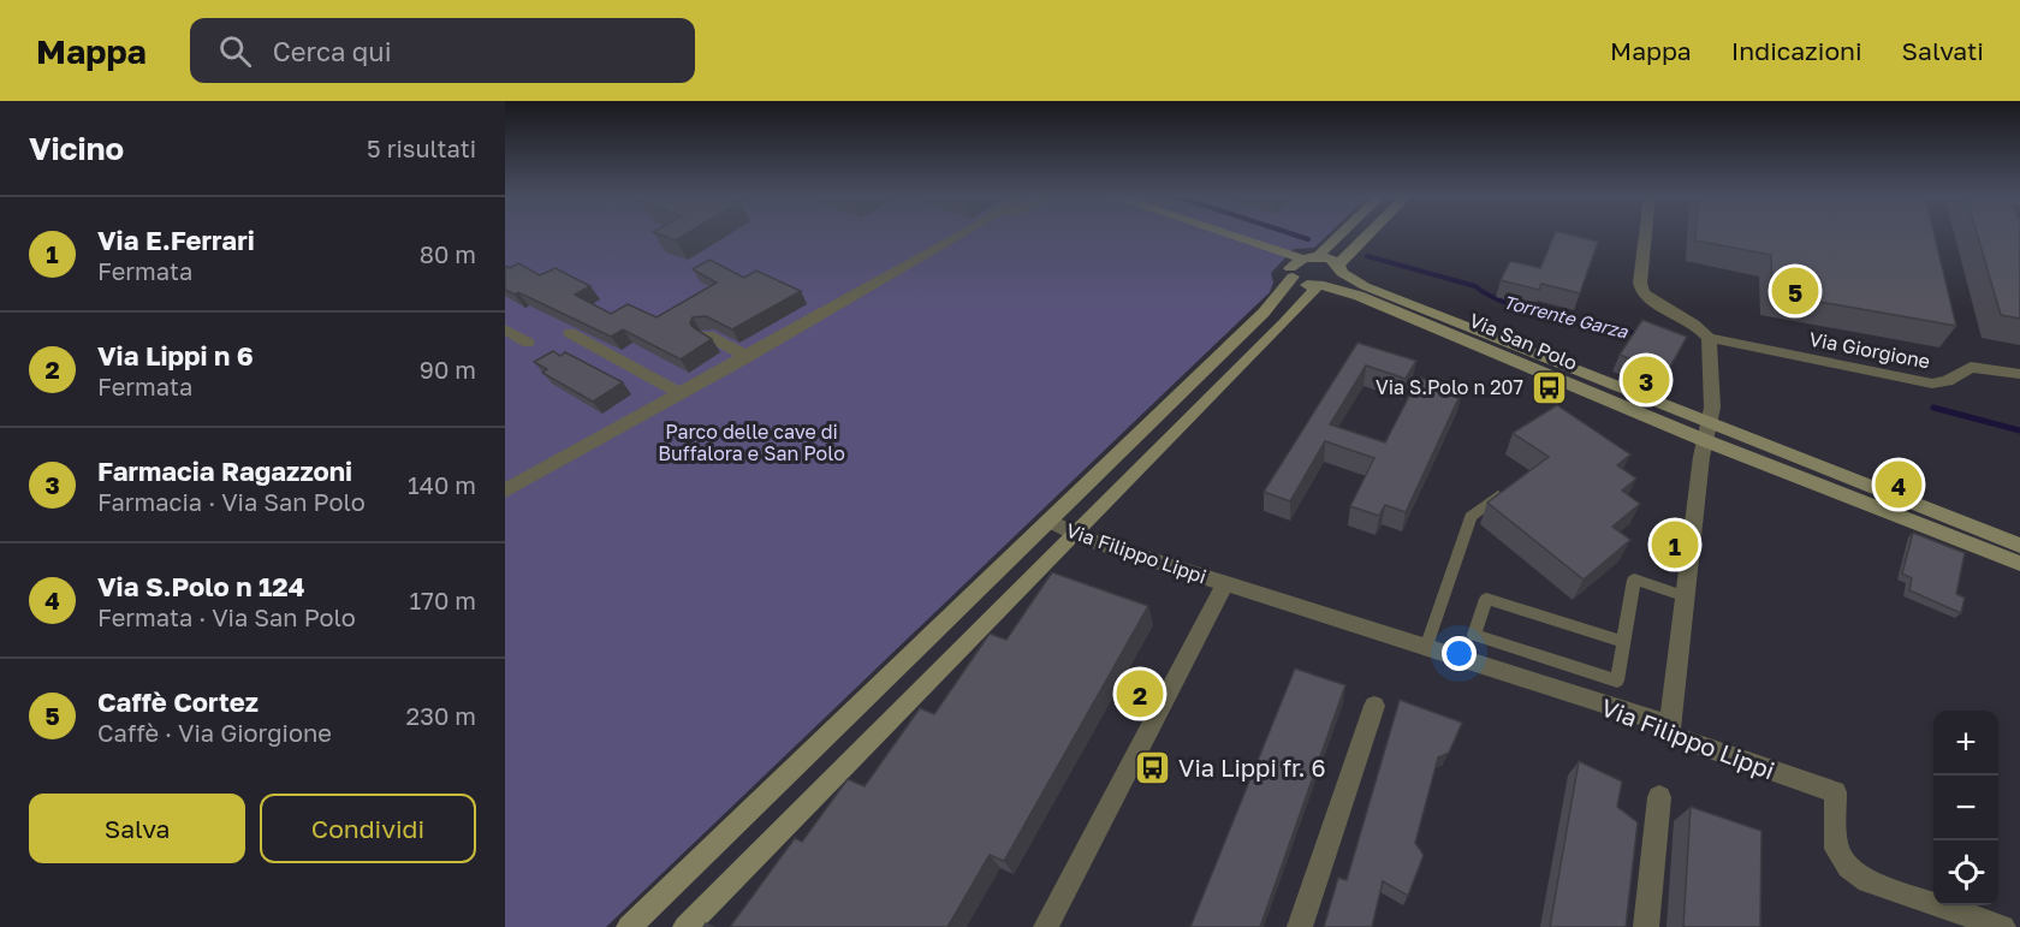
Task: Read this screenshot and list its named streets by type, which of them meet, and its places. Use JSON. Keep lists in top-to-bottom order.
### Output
{
  "streets": {
    "main road": ["Via San Polo"],
    "street": ["Via Giorgione", "Via Filippo Lippi"]
  },
  "water": ["Torrente Garza"],
  "parks": ["Parco delle cave di Buffalora e San Polo"],
  "places": {
    "bus stop": ["Via S.Polo n 207", "Via Lippi fr. 6"]
  },
  "page": {
    "header": "Mappa",
    "search": "Cerca qui",
    "nav": ["Mappa", "Indicazioni", "Salvati"],
    "heading": ["Vicino", "5 risultati"],
    "list": [
      {
        "mark": "1",
        "name": "Via E.Ferrari",
        "note": "Fermata",
        "value": "80 m"
      },
      {
        "mark": "2",
        "name": "Via Lippi n 6",
        "note": "Fermata",
        "value": "90 m"
      },
      {
        "mark": "3",
        "name": "Farmacia Ragazzoni",
        "note": "Farmacia · Via San Polo",
        "value": "140 m"
      },
      {
        "mark": "4",
        "name": "Via S.Polo n 124",
        "note": "Fermata · Via San Polo",
        "value": "170 m"
      },
      {
        "mark": "5",
        "name": "Caffè Cortez",
        "note": "Caffè · Via Giorgione",
        "value": "230 m"
      }
    ],
    "pins": [
      "5",
      "3",
      "4",
      "1",
      "2"
    ],
    "map_buttons": ["+", "−"],
    "buttons": ["Salva", "Condividi"]
  }
}
